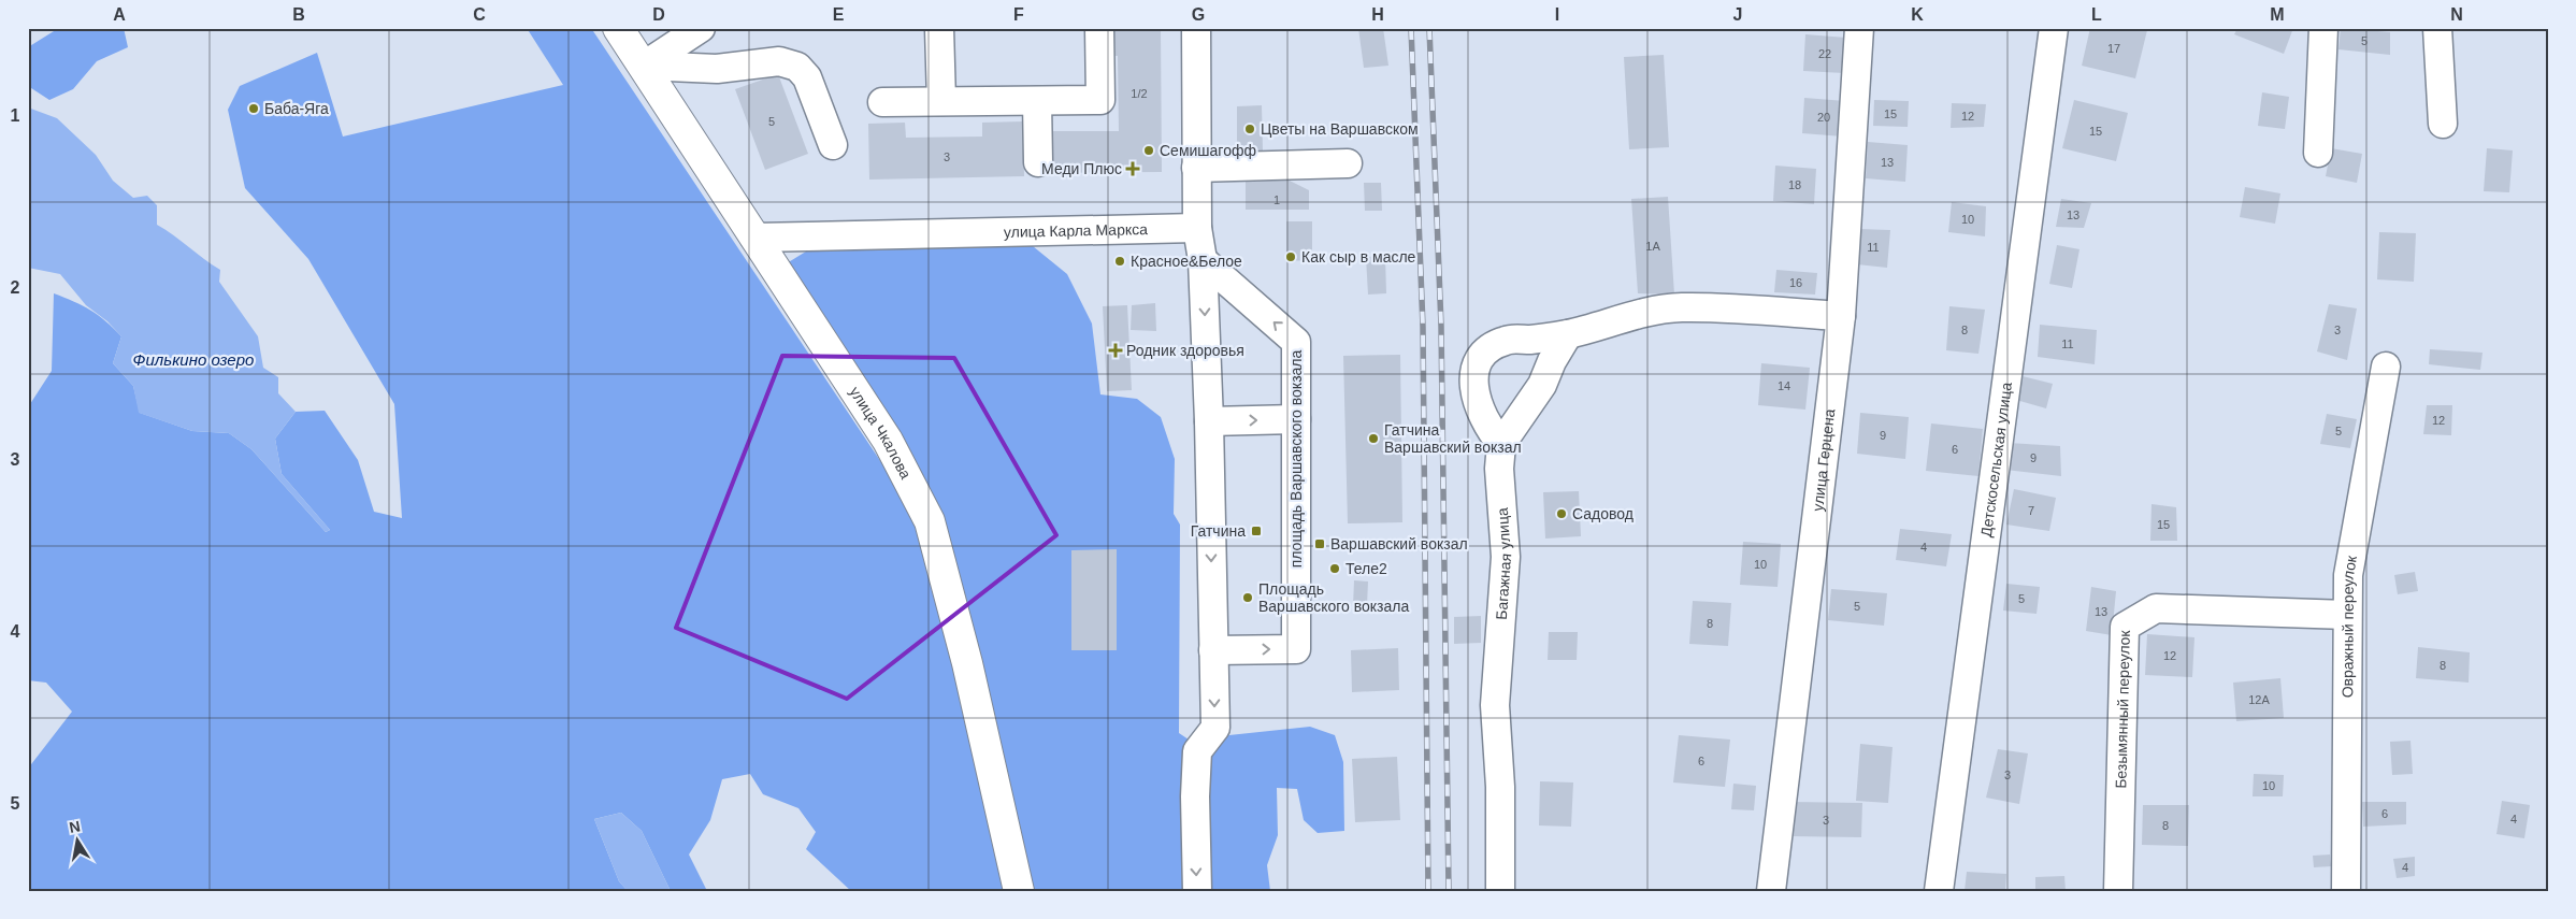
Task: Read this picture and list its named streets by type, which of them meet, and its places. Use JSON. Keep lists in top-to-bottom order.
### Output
{
  "streets": {
    "main road": ["улица Чкалова"],
    "street": [
      "улица Карла Маркса",
      "площадь Варшавского вокзала",
      "улица Герцена",
      "Детскосельская улица",
      "Багажная улица",
      "Овражный переулок",
      "Безымянный переулок"
    ]
  },
  "crossings": [
    ["улица Карла Маркса", "улица Чкалова"],
    ["Овражный переулок", "Безымянный переулок"]
  ],
  "water": ["Филькино озеро"],
  "places": {
    "other": [
      "Баба-Яга",
      "Цветы на Варшавском",
      "Семишагофф",
      "Как сыр в масле",
      "Красное&Белое",
      "Гатчина Варшавский вокзал",
      "Садовод",
      "Теле2",
      "Площадь Варшавского вокзала"
    ],
    "health": ["Меди Плюс", "Родник здоровья"],
    "transit": ["Гатчина", "Варшавский вокзал"]
  },
  "house_numbers": [
    "5",
    "17",
    "22",
    "1/2",
    "15",
    "12",
    "20",
    "5",
    "15",
    "3",
    "13",
    "18",
    "1",
    "13",
    "10",
    "1А",
    "11",
    "16",
    "8",
    "3",
    "11",
    "14",
    "12",
    "5",
    "9",
    "6",
    "9",
    "7",
    "15",
    "4",
    "10",
    "5",
    "5",
    "13",
    "8",
    "12",
    "8",
    "12А",
    "6",
    "3",
    "10",
    "6",
    "4",
    "3",
    "8",
    "4"
  ],
  "north": "top",
  "grid": {
    "columns": [
      "A",
      "B",
      "C",
      "D",
      "E",
      "F",
      "G",
      "H",
      "I",
      "J",
      "K",
      "L",
      "M",
      "N"
    ],
    "rows": [
      "1",
      "2",
      "3",
      "4",
      "5"
    ]
  }
}
